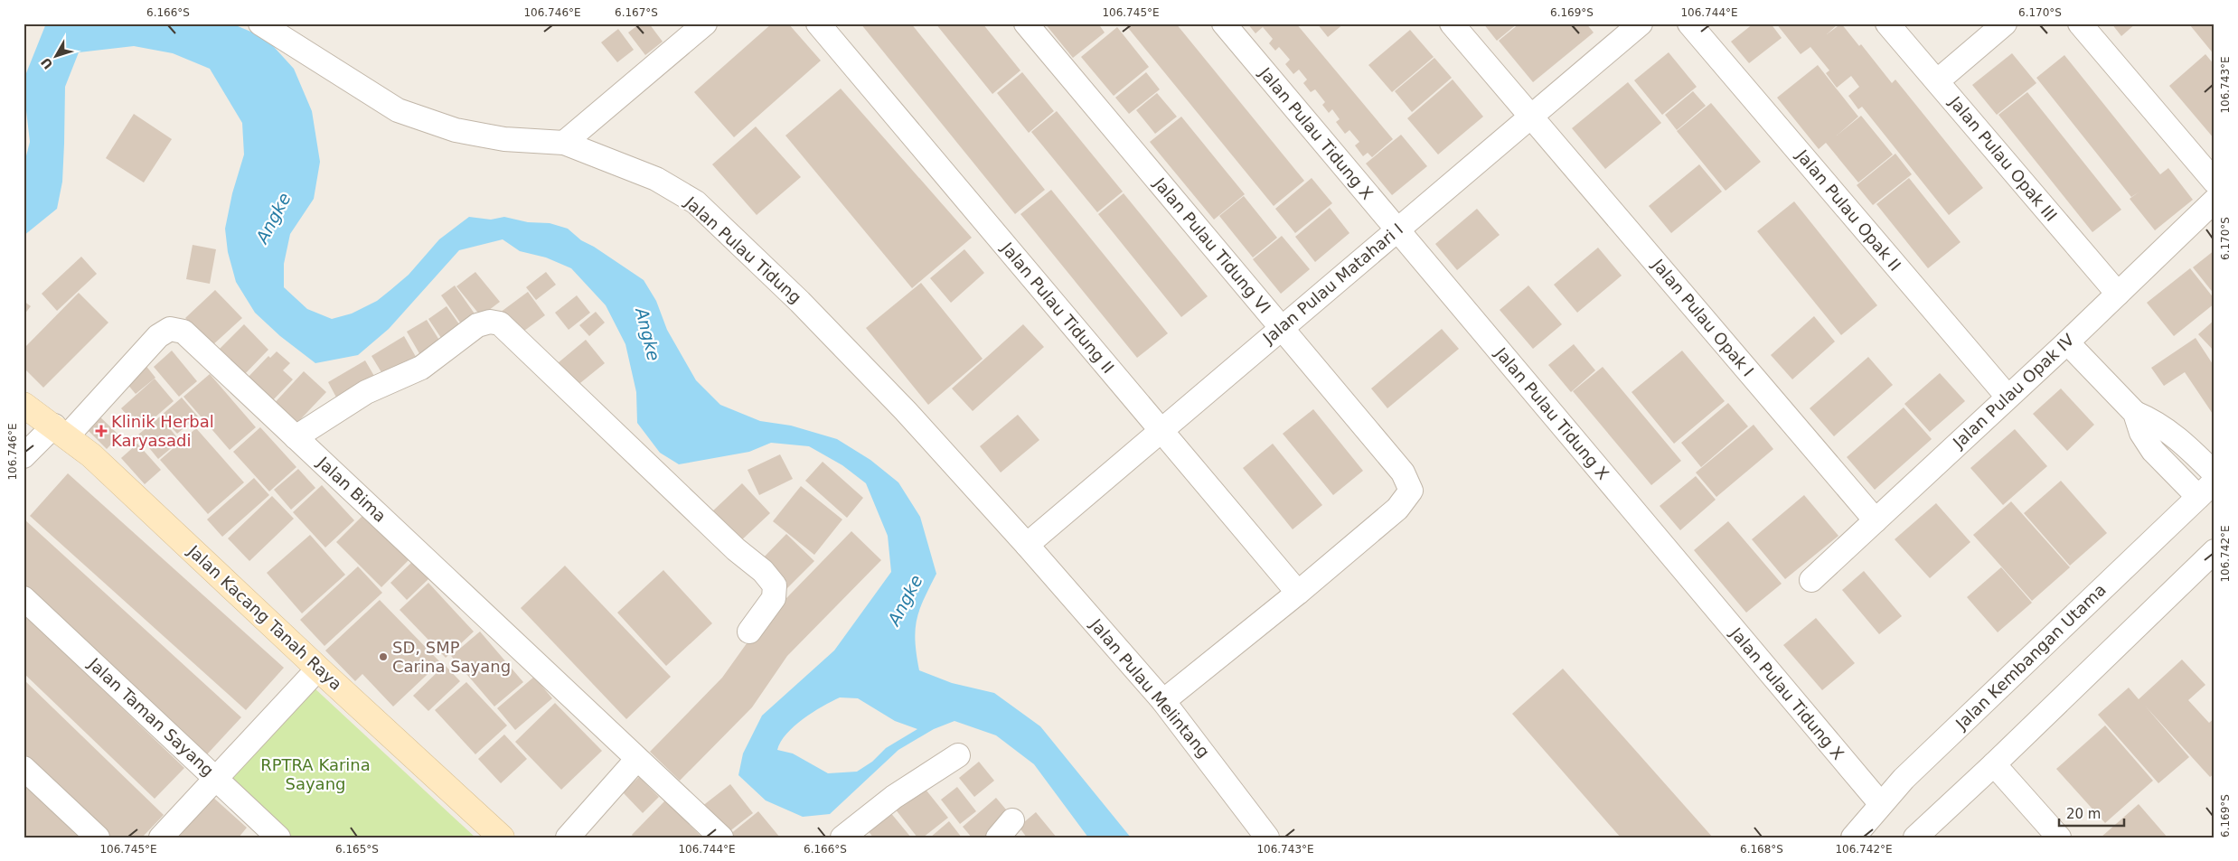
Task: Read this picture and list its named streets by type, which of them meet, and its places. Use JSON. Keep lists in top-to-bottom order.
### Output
{
  "streets": {
    "street": [
      "Jalan Pulau Tidung X",
      "Jalan Pulau Opak III",
      "Jalan Pulau Opak II",
      "Jalan Pulau Tidung VI",
      "Jalan Pulau Tidung",
      "Jalan Pulau Matahari I",
      "Jalan Pulau Tidung II",
      "Jalan Pulau Opak I",
      "Jalan Pulau Opak IV",
      "Jalan Bima",
      "Jalan Kacang Tanah Raya",
      "Jalan Kembangan Utama",
      "Jalan Pulau Melintang",
      "Jalan Taman Sayang"
    ]
  },
  "crossings": [
    ["Jalan Pulau Tidung X", "Jalan Pulau Matahari I"],
    ["Jalan Pulau Tidung X", "Jalan Kembangan Utama"],
    ["Jalan Pulau Opak III", "Jalan Pulau Opak IV"],
    ["Jalan Pulau Opak II", "Jalan Pulau Opak IV"],
    ["Jalan Pulau Tidung VI", "Jalan Pulau Matahari I"],
    ["Jalan Pulau Tidung VI", "Jalan Pulau Tidung II"],
    ["Jalan Pulau Tidung", "Jalan Pulau Matahari I"],
    ["Jalan Pulau Tidung", "Jalan Pulau Melintang"],
    ["Jalan Pulau Matahari I", "Jalan Pulau Tidung II"],
    ["Jalan Pulau Matahari I", "Jalan Pulau Opak I"],
    ["Jalan Pulau Matahari I", "Jalan Pulau Melintang"],
    ["Jalan Pulau Opak I", "Jalan Pulau Opak IV"],
    ["Jalan Bima", "Jalan Kacang Tanah Raya"]
  ],
  "water": ["Angke"],
  "parks": ["RPTRA Karina Sayang"],
  "places": {
    "health": ["Klinik Herbal Karyasadi"],
    "other": ["SD, SMP Carina Sayang"]
  },
  "scale_bar": "20 m",
  "north": "bottom left",
  "coordinates": [
    "6.166°S",
    "106.746°E",
    "6.167°S",
    "106.745°E",
    "6.169°S",
    "106.744°E",
    "6.170°S",
    "106.743°E",
    "106.742°E",
    "6.165°S",
    "6.168°S"
  ]
}
